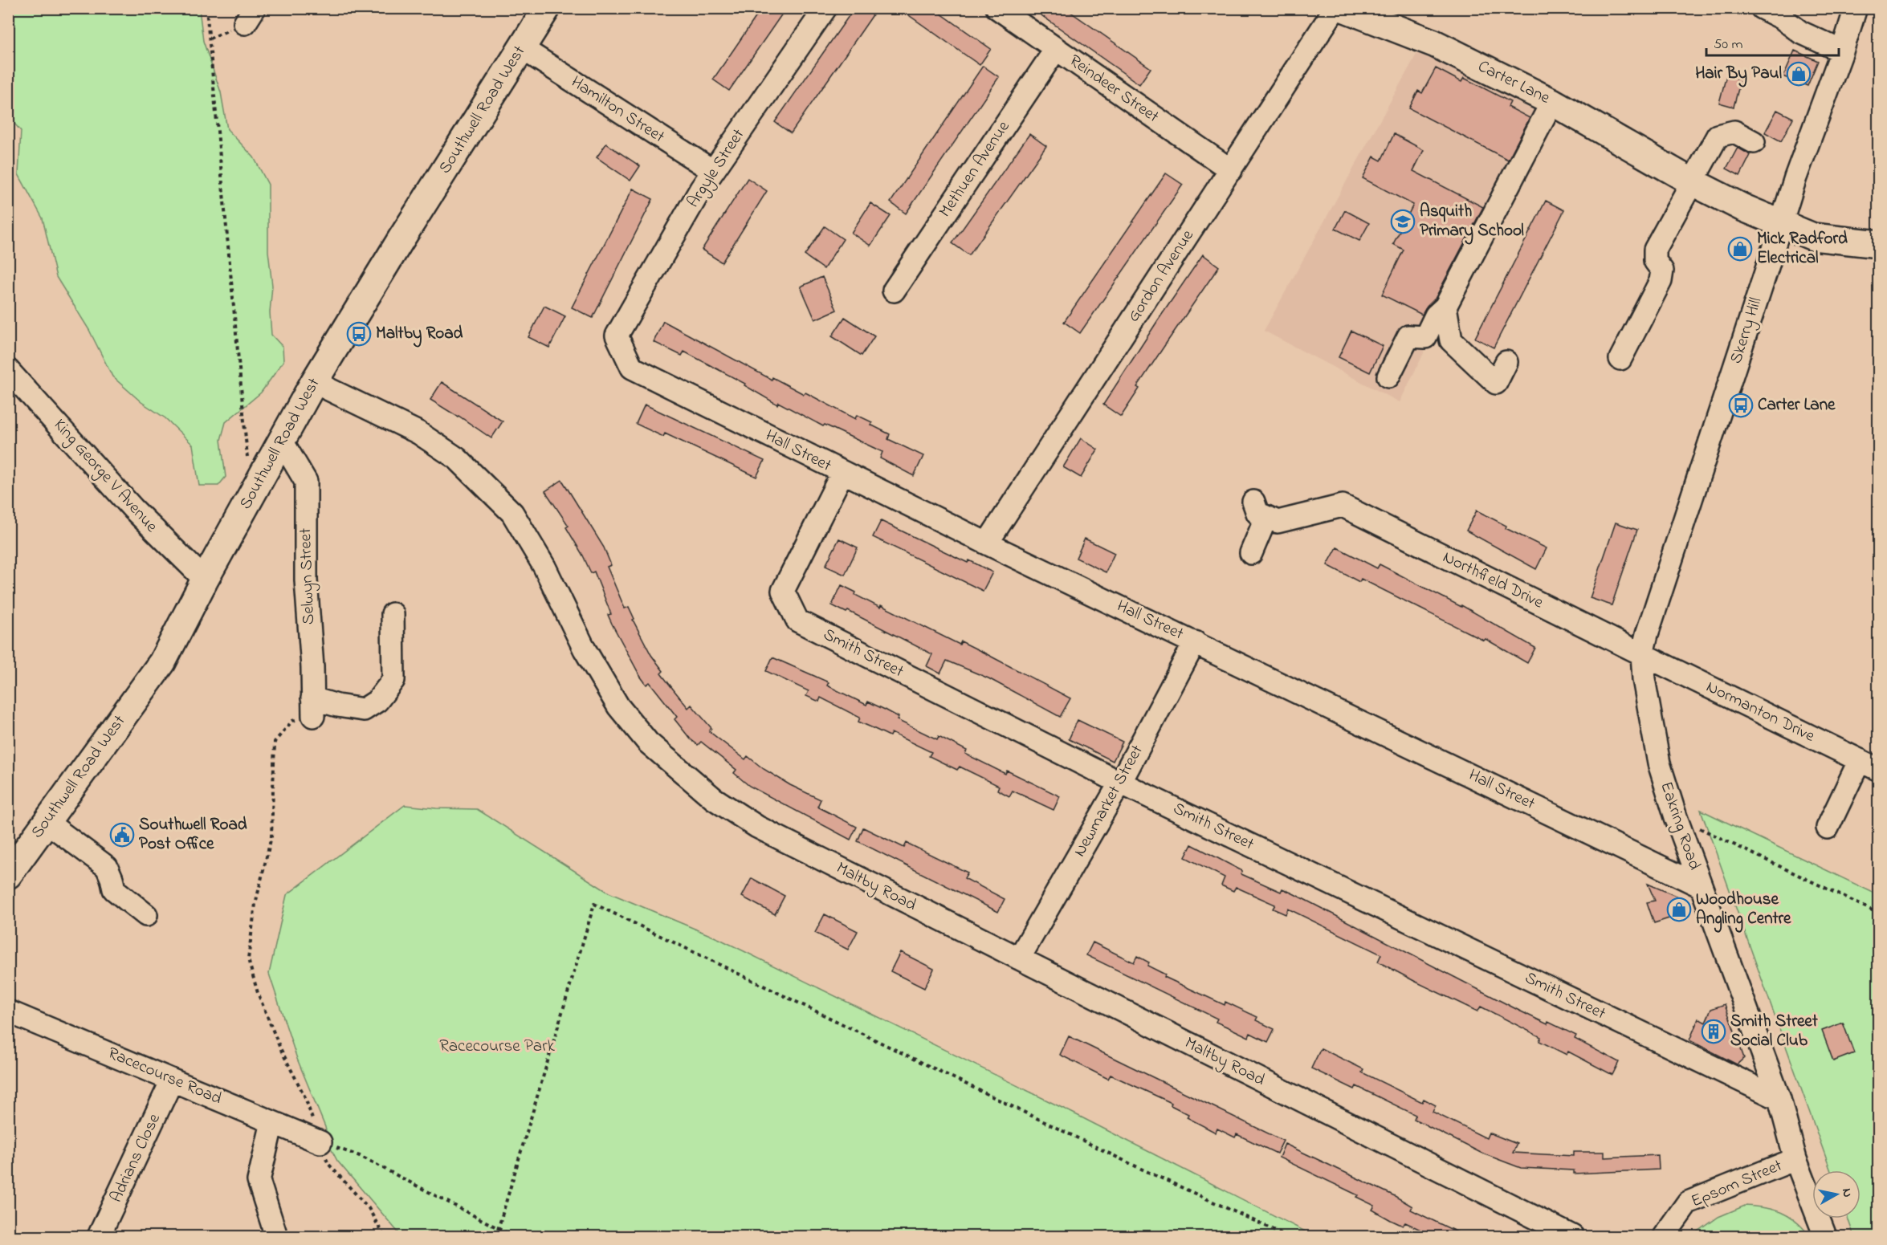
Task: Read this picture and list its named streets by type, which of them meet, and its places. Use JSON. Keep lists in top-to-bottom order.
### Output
{
  "streets": {
    "main road": ["Carter Lane", "Southwell Road West"],
    "street": [
      "Reindeer Street",
      "Hamilton Street",
      "Argyle Street",
      "Methuen Avenue",
      "Gordon Avenue",
      "Skerry Hill",
      "Hall Street",
      "King George V Avenue",
      "Selwyn Street",
      "Northfield Drive",
      "Smith Street",
      "Normanton Drive",
      "Newmarket Street",
      "Eakring Road",
      "Maltby Road",
      "Racecourse Road",
      "Adrians Close",
      "Epsom Street"
    ]
  },
  "crossings": [
    ["Carter Lane", "Skerry Hill"],
    ["Reindeer Street", "Methuen Avenue"],
    ["Reindeer Street", "Gordon Avenue"],
    ["Southwell Road West", "Hamilton Street"],
    ["Southwell Road West", "King George V Avenue"],
    ["Southwell Road West", "Selwyn Street"],
    ["Southwell Road West", "Maltby Road"],
    ["Hamilton Street", "Argyle Street"],
    ["Argyle Street", "Hall Street"],
    ["Gordon Avenue", "Hall Street"],
    ["Skerry Hill", "Northfield Drive"],
    ["Skerry Hill", "Normanton Drive"],
    ["Skerry Hill", "Eakring Road"],
    ["Hall Street", "Smith Street"],
    ["Hall Street", "Newmarket Street"],
    ["Hall Street", "Eakring Road"],
    ["Northfield Drive", "Normanton Drive"],
    ["Northfield Drive", "Eakring Road"],
    ["Smith Street", "Newmarket Street"],
    ["Smith Street", "Eakring Road"],
    ["Normanton Drive", "Eakring Road"],
    ["Newmarket Street", "Maltby Road"],
    ["Eakring Road", "Epsom Street"],
    ["Racecourse Road", "Adrians Close"]
  ],
  "parks": ["Racecourse Park"],
  "places": {
    "shop": ["Hair By Paul", "Mick Radford Electrical", "Woodhouse Angling Centre"],
    "school or university": ["Asquith Primary School"],
    "bus stop": ["Maltby Road", "Carter Lane"],
    "public building": ["Southwell Road Post Office"],
    "building": ["Smith Street Social Club"]
  },
  "scale_bar": "50 m",
  "north": "right"
}
